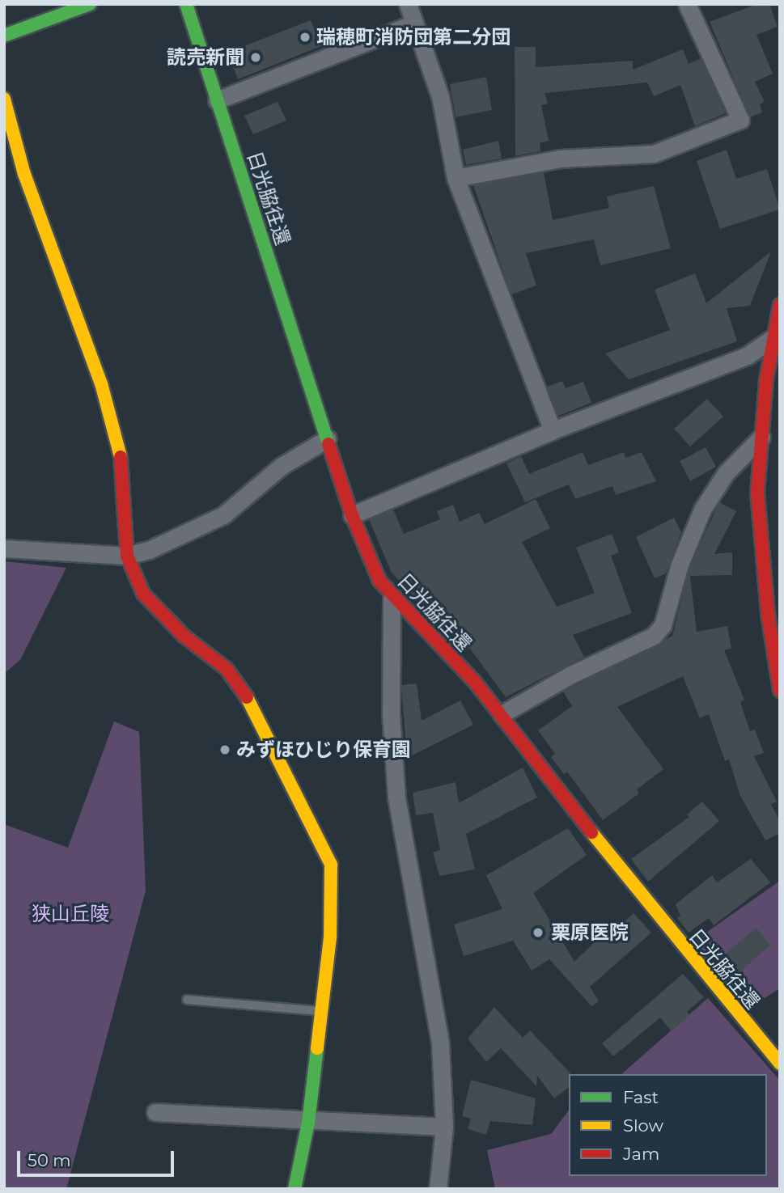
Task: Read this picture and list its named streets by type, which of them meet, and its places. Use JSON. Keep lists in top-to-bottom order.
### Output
{
  "streets": {
    "street": ["日光脇往還"]
  },
  "parks": ["狭山丘陵"],
  "places": [
    "瑞穂町消防団第二分団",
    "読売新聞",
    "みずほひじり保育園",
    "栗原医院"
  ],
  "legend": ["Fast", "Slow", "Jam"],
  "scale_bar": "50 m"
}
